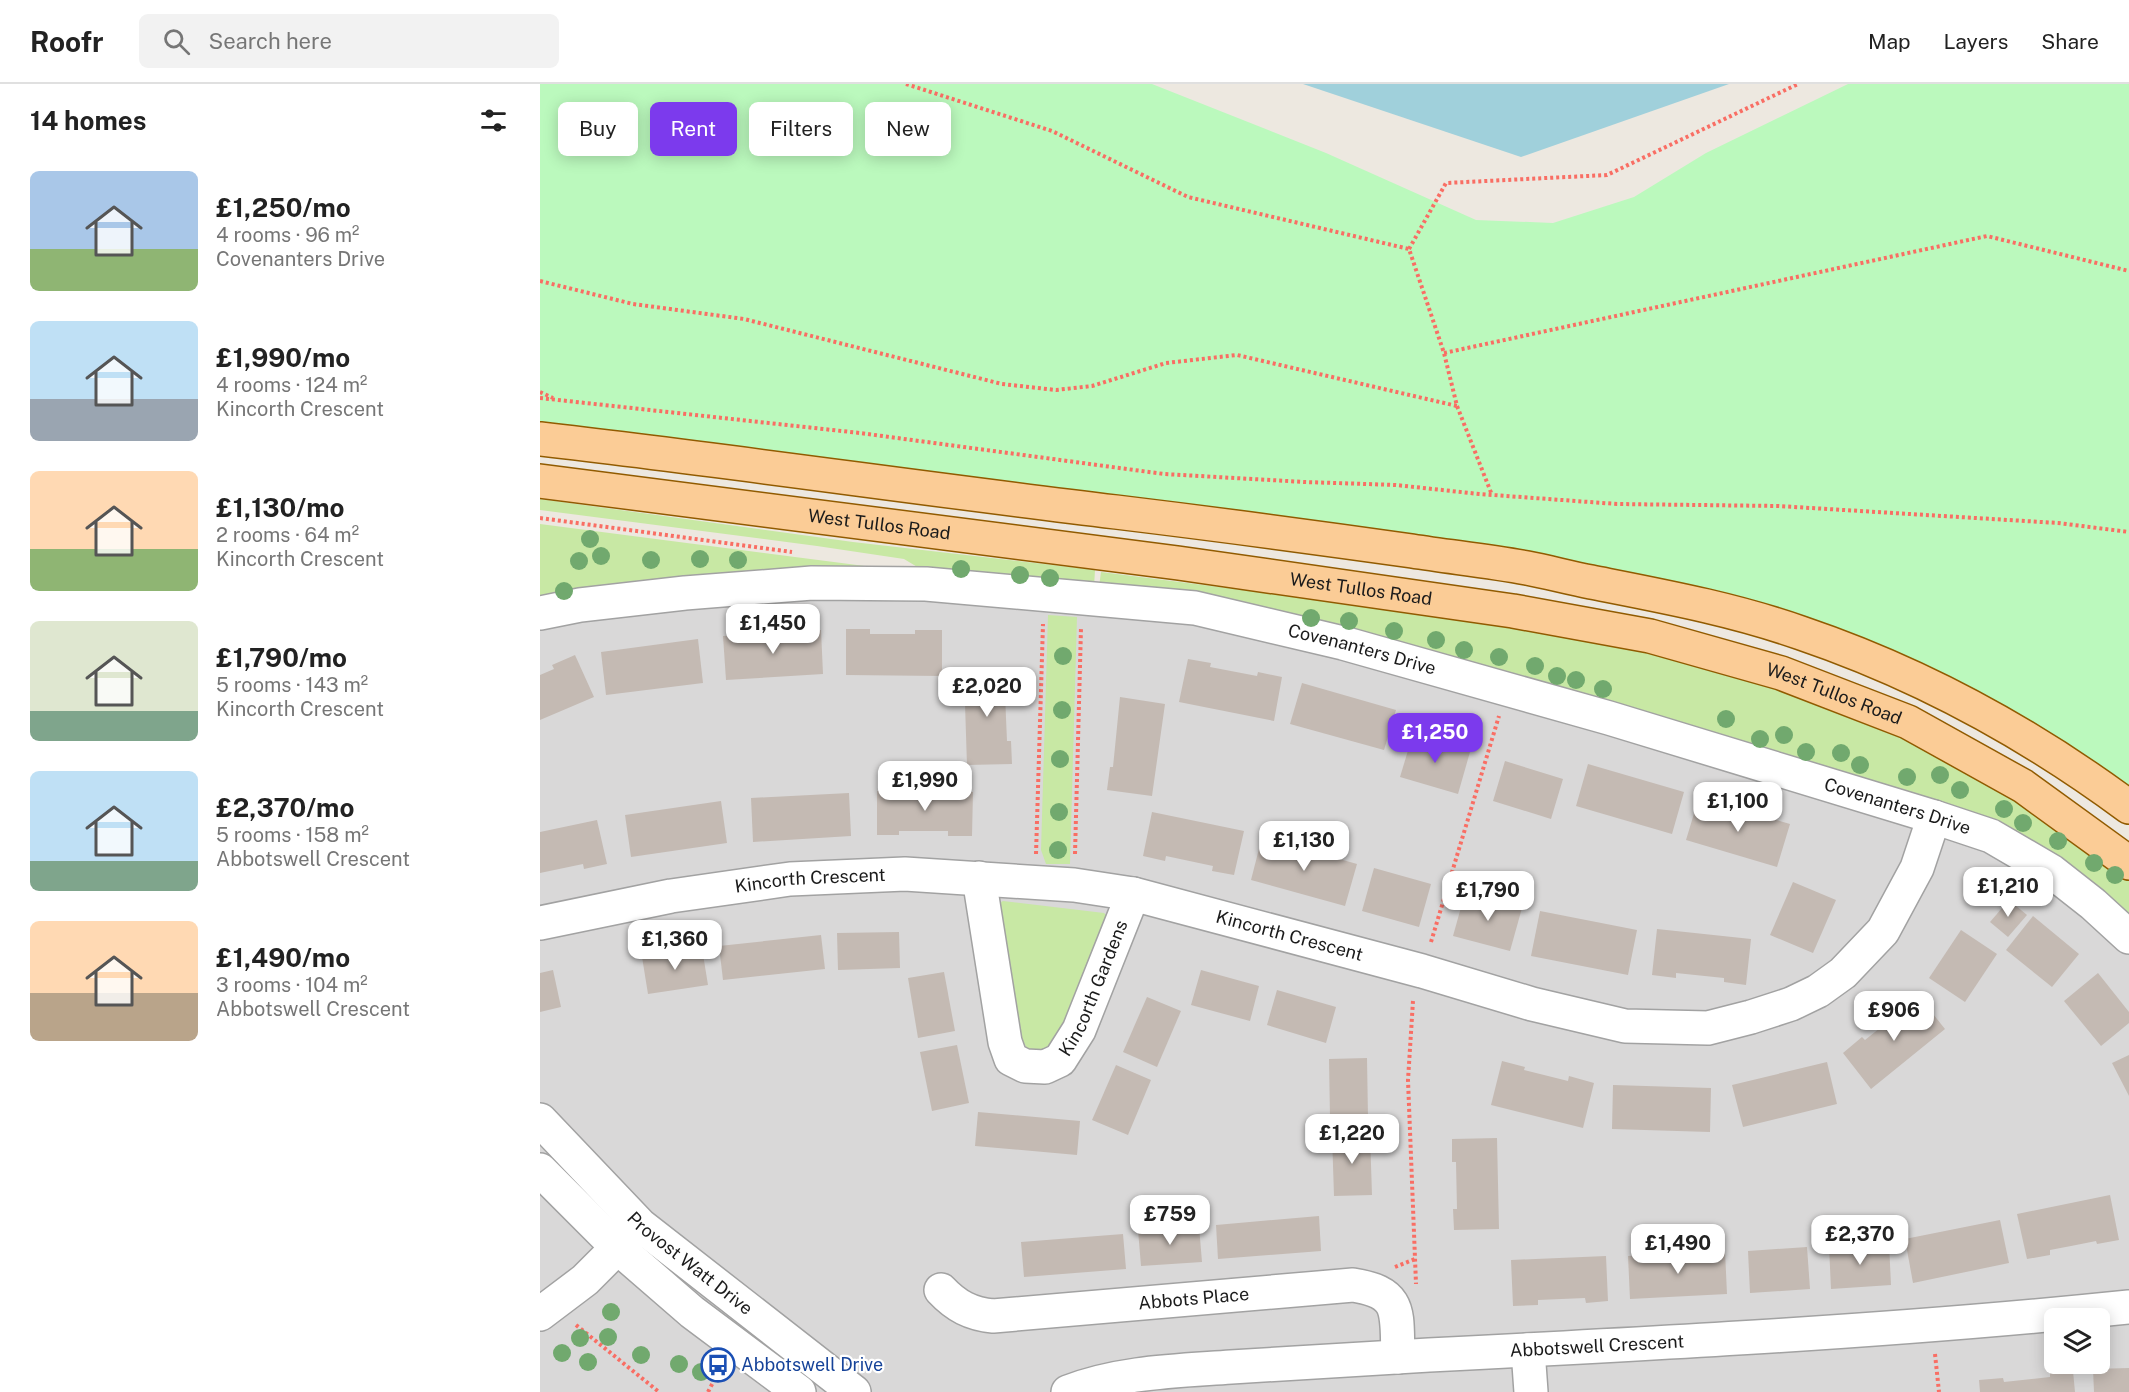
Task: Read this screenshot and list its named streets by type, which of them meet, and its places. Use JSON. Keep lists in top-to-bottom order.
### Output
{
  "streets": {
    "main road": ["West Tullos Road"],
    "street": [
      "Covenanters Drive",
      "Kincorth Crescent",
      "Kincorth Gardens",
      "Provost Watt Drive",
      "Abbots Place",
      "Abbotswell Crescent"
    ]
  },
  "crossings": [
    ["Covenanters Drive", "Kincorth Crescent"],
    ["Kincorth Crescent", "Kincorth Gardens"],
    ["Abbots Place", "Abbotswell Crescent"]
  ],
  "places": {
    "bus stop": ["Abbotswell Drive"]
  },
  "page": {
    "header": "Roofr",
    "search": "Search here",
    "nav": ["Map", "Layers", "Share"],
    "heading": "14 homes",
    "chip": [
      "Buy",
      "Rent",
      "Filters",
      "New"
    ],
    "list": [
      {
        "name": "£1,250/mo",
        "note": "4 rooms · 96 m² · Covenanters Drive"
      },
      {
        "name": "£1,990/mo",
        "note": "4 rooms · 124 m² · Kincorth Crescent"
      },
      {
        "name": "£1,130/mo",
        "note": "2 rooms · 64 m² · Kincorth Crescent"
      },
      {
        "name": "£1,790/mo",
        "note": "5 rooms · 143 m² · Kincorth Crescent"
      },
      {
        "name": "£2,370/mo",
        "note": "5 rooms · 158 m² · Abbotswell Crescent"
      },
      {
        "name": "£1,490/mo",
        "note": "3 rooms · 104 m² · Abbotswell Crescent"
      }
    ],
    "price": [
      "£1,450",
      "£2,020",
      "£1,250",
      "£1,990",
      "£1,100",
      "£1,130",
      "£1,210",
      "£1,790",
      "£1,360",
      "£906",
      "£1,220",
      "£759",
      "£2,370",
      "£1,490"
    ]
  }
}
